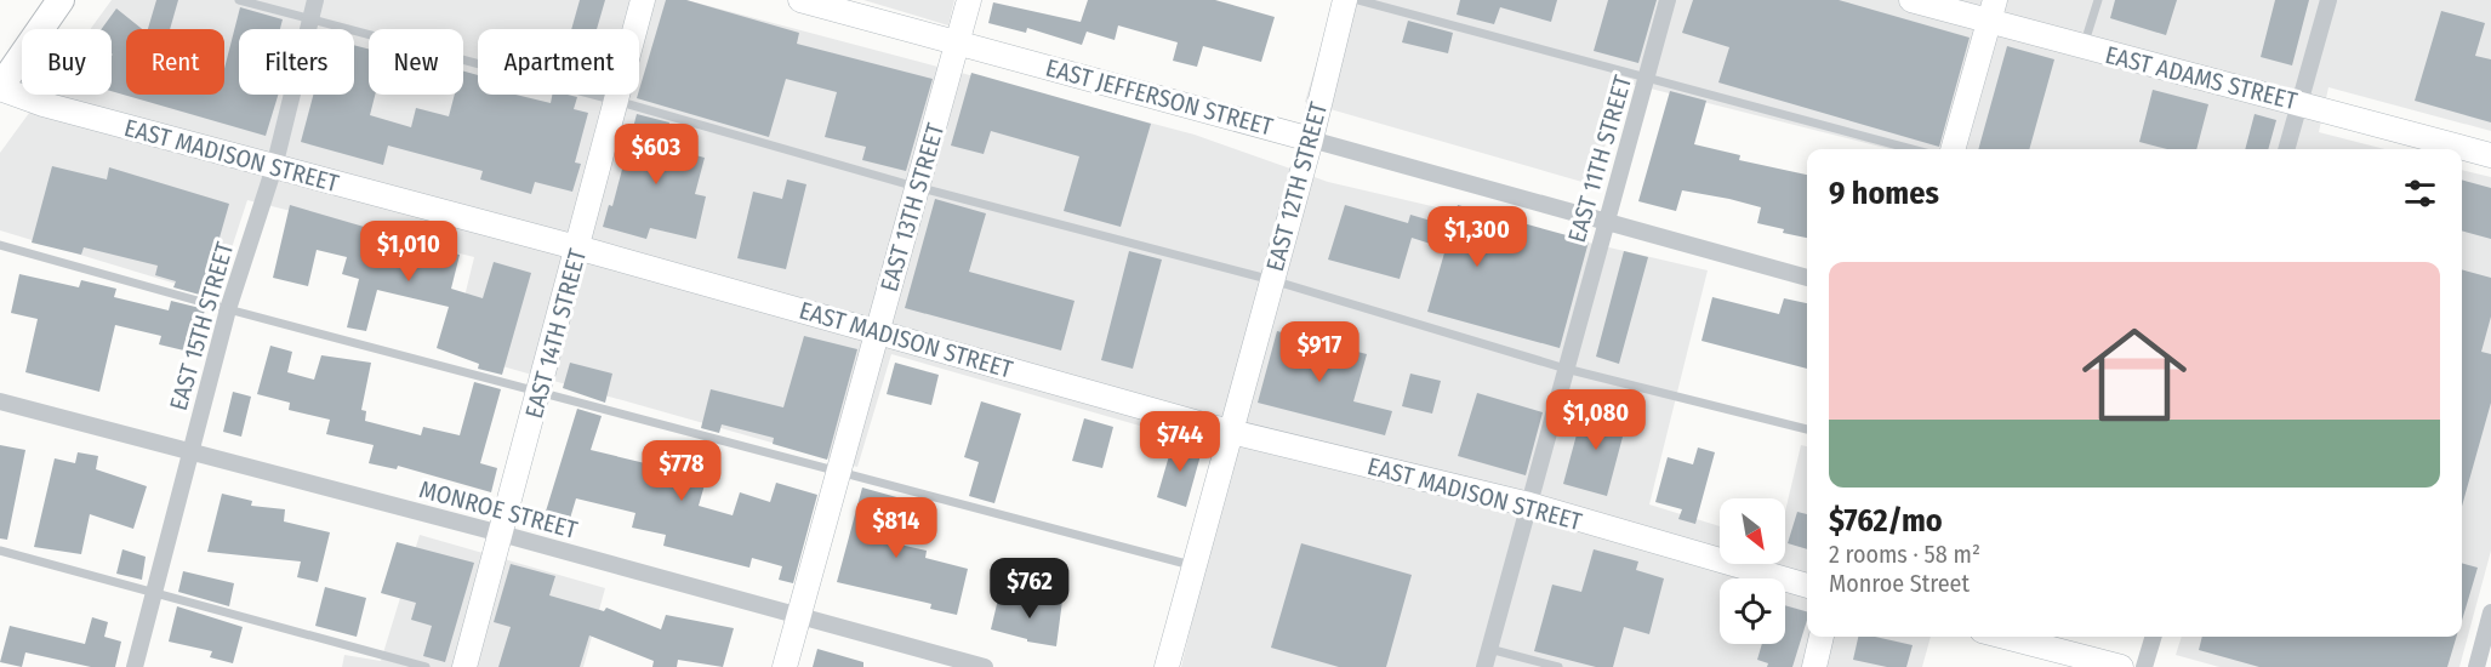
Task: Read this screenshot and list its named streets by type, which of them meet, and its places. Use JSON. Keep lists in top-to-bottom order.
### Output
{
  "streets": {
    "main road": [
      "EAST ADAMS STREET",
      "EAST JEFFERSON STREET",
      "EAST MADISON STREET",
      "EAST 12TH STREET",
      "EAST 13TH STREET",
      "EAST 14TH STREET"
    ],
    "street": ["EAST 11TH STREET", "EAST 15TH STREET", "MONROE STREET"]
  },
  "crossings": [
    ["EAST JEFFERSON STREET", "EAST 11TH STREET"],
    ["EAST JEFFERSON STREET", "EAST 12TH STREET"],
    ["EAST JEFFERSON STREET", "EAST 13TH STREET"],
    ["EAST MADISON STREET", "EAST 11TH STREET"],
    ["EAST MADISON STREET", "EAST 12TH STREET"],
    ["EAST MADISON STREET", "EAST 13TH STREET"],
    ["EAST MADISON STREET", "EAST 15TH STREET"],
    ["EAST MADISON STREET", "EAST 14TH STREET"],
    ["EAST 13TH STREET", "MONROE STREET"],
    ["EAST 15TH STREET", "MONROE STREET"],
    ["EAST 14TH STREET", "MONROE STREET"]
  ],
  "north": "bottom right",
  "page": {
    "chip": [
      "Buy",
      "Rent",
      "Filters",
      "New",
      "Apartment"
    ],
    "price": [
      "$603",
      "$1,300",
      "$1,010",
      "$917",
      "$1,080",
      "$744",
      "$778",
      "$814",
      "$762"
    ],
    "heading": "9 homes",
    "list": [
      {
        "name": "$762/mo",
        "note": "2 rooms · 58 m² · Monroe Street"
      }
    ]
  }
}
